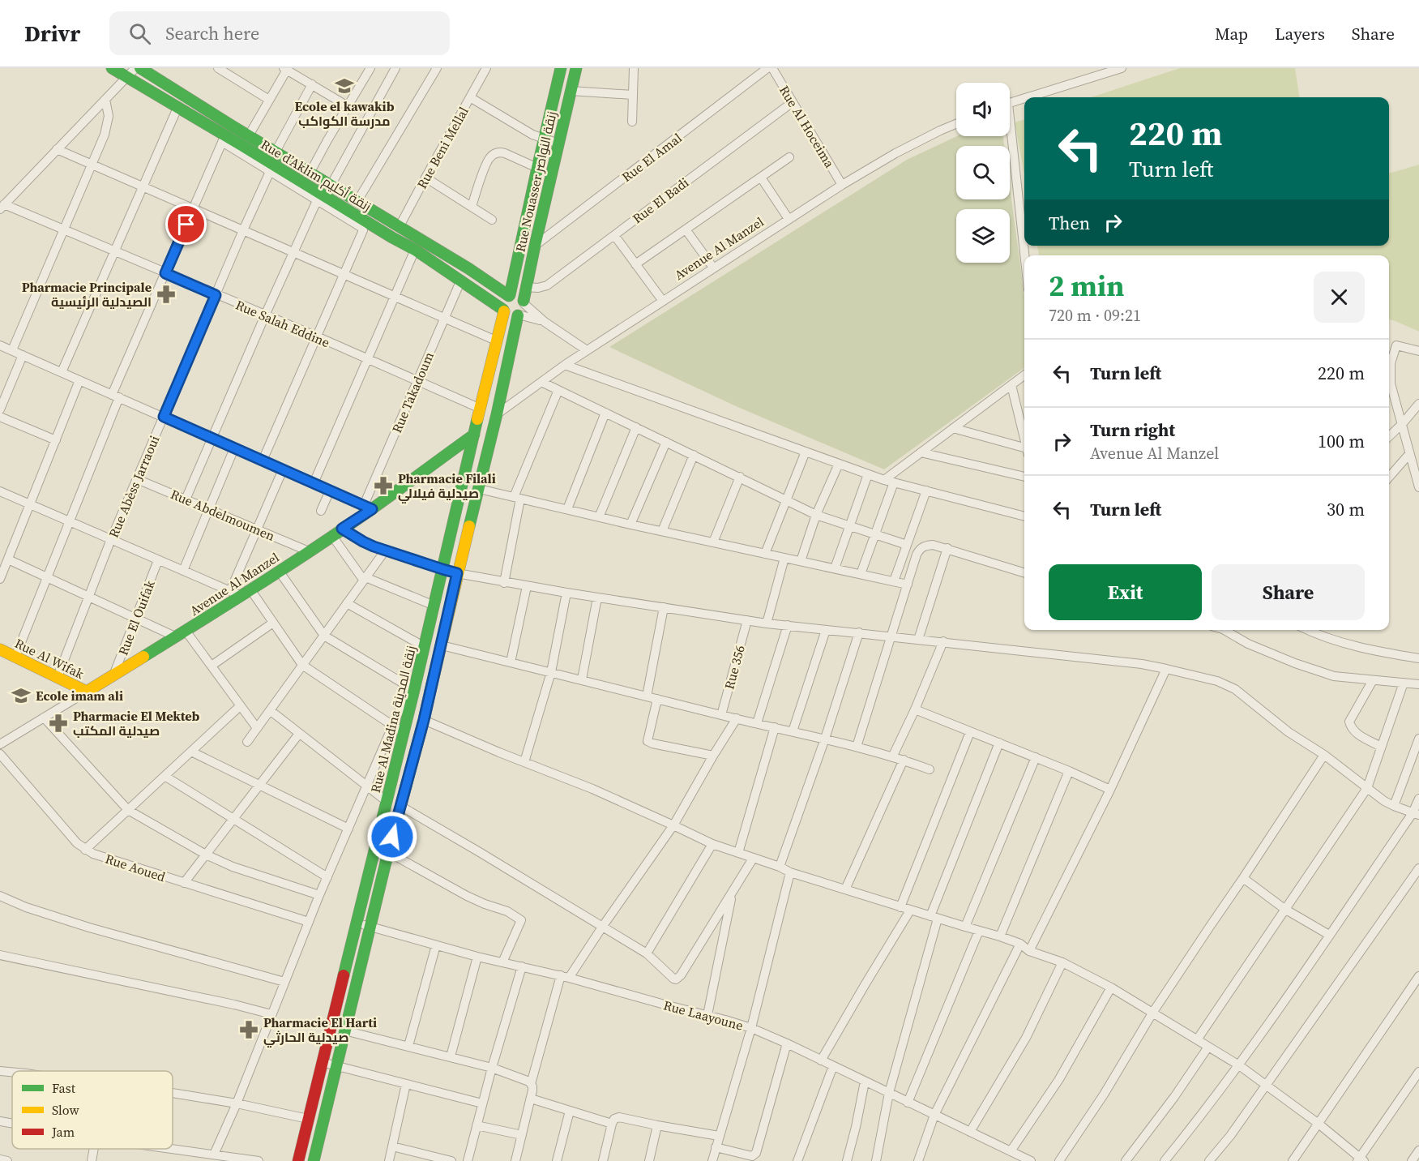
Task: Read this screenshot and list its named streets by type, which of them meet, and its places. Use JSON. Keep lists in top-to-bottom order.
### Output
{
  "streets": {
    "main road": [
      "Rue d’Aklim زنقة أكليم",
      "Rue Nouasser زنقة النواصر",
      "Avenue Al Manzel",
      "Rue Al Wifak",
      "Rue Al Madina زنقة المدينة"
    ],
    "street": [
      "Rue Al Hoceima",
      "Rue Beni Mellal",
      "Rue El Amal",
      "Rue El Badi",
      "Rue Salah Eddine",
      "Rue Takadoum",
      "Rue Abèss Jarraoui",
      "Rue Abdelmoumen",
      "Rue El Ouifak",
      "Rue 356",
      "Rue Aoued",
      "Rue Laayoune"
    ]
  },
  "crossings": [
    ["Rue Al Hoceima", "Rue El Badi"],
    ["Rue Al Hoceima", "Avenue Al Manzel"],
    ["Rue Beni Mellal", "Rue d’Aklim زنقة أكليم"],
    ["Rue El Amal", "Rue Nouasser زنقة النواصر"],
    ["Rue d’Aklim زنقة أكليم", "Rue Nouasser زنقة النواصر"],
    ["Rue d’Aklim زنقة أكليم", "Rue Takadoum"],
    ["Rue d’Aklim زنقة أكليم", "Rue Abèss Jarraoui"],
    ["Rue d’Aklim زنقة أكليم", "Rue Al Madina زنقة المدينة"],
    ["Rue Nouasser زنقة النواصر", "Rue El Badi"],
    ["Rue Nouasser زنقة النواصر", "Rue Al Madina زنقة المدينة"],
    ["Avenue Al Manzel", "Rue Takadoum"],
    ["Avenue Al Manzel", "Rue Abdelmoumen"],
    ["Avenue Al Manzel", "Rue El Ouifak"],
    ["Avenue Al Manzel", "Rue Al Wifak"],
    ["Avenue Al Manzel", "Rue Al Madina زنقة المدينة"],
    ["Rue Salah Eddine", "Rue Takadoum"],
    ["Rue Salah Eddine", "Rue Abèss Jarraoui"],
    ["Rue Salah Eddine", "Rue Al Madina زنقة المدينة"],
    ["Rue Abèss Jarraoui", "Rue Abdelmoumen"],
    ["Rue Abèss Jarraoui", "Rue Al Wifak"],
    ["Rue Al Madina زنقة المدينة", "Rue Laayoune"]
  ],
  "places": {
    "school or university": ["Ecole el kawakib مدرسة الكواكب", "Ecole imam ali"],
    "pharmacy": [
      "Pharmacie Principale الصيدلية الرئيسية",
      "Pharmacie Filali صيدلية فيلالي",
      "Pharmacie El Mekteb صيدلية المكتب",
      "Pharmacie El Harti صيدلية الحارثي"
    ]
  },
  "legend": ["Fast", "Slow", "Jam"],
  "page": {
    "header": "Drivr",
    "search": "Search here",
    "nav": ["Map", "Layers", "Share"],
    "turn": ["220 m", "Turn left"],
    "then": "Then",
    "heading": ["2 min", "720 m · 09:21"],
    "list": [
      {
        "name": "Turn left",
        "value": "220 m"
      },
      {
        "name": "Turn right",
        "note": "Avenue Al Manzel",
        "value": "100 m"
      },
      {
        "name": "Turn left",
        "value": "30 m"
      }
    ],
    "buttons": ["Exit", "Share"]
  }
}
